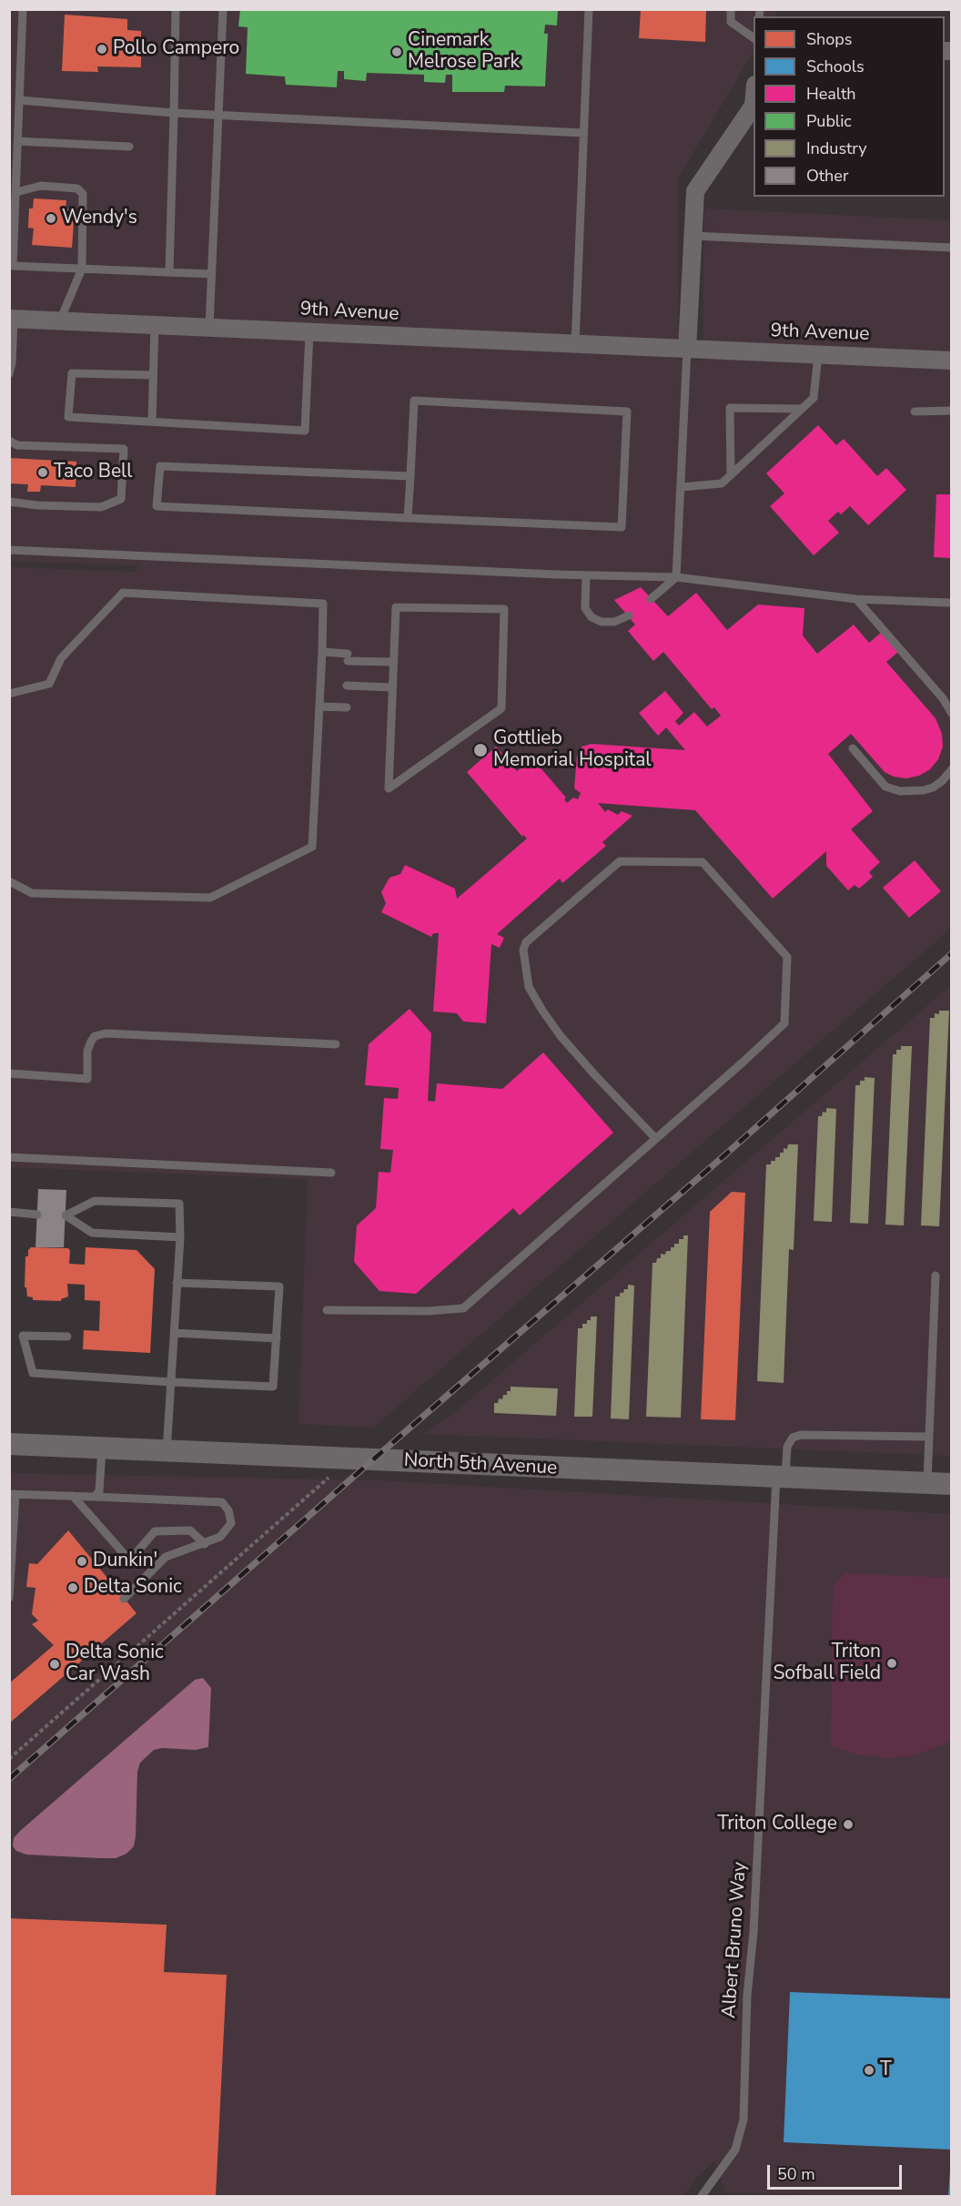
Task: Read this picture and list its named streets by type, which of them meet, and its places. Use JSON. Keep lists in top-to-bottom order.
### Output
{
  "streets": {
    "street": ["9th Avenue", "North 5th Avenue"],
    "lane": ["Albert Bruno Way"]
  },
  "crossings": [
    ["North 5th Avenue", "Albert Bruno Way"]
  ],
  "places": [
    "Pollo Campero",
    "Cinemark Melrose Park",
    "Wendy's",
    "Taco Bell",
    "Gottlieb Memorial Hospital",
    "Dunkin'",
    "Delta Sonic",
    "Triton Sofball Field",
    "Delta Sonic Car Wash",
    "Triton College",
    "T"
  ],
  "legend": [
    "Shops",
    "Schools",
    "Health",
    "Public",
    "Industry",
    "Other"
  ],
  "scale_bar": "50 m"
}
